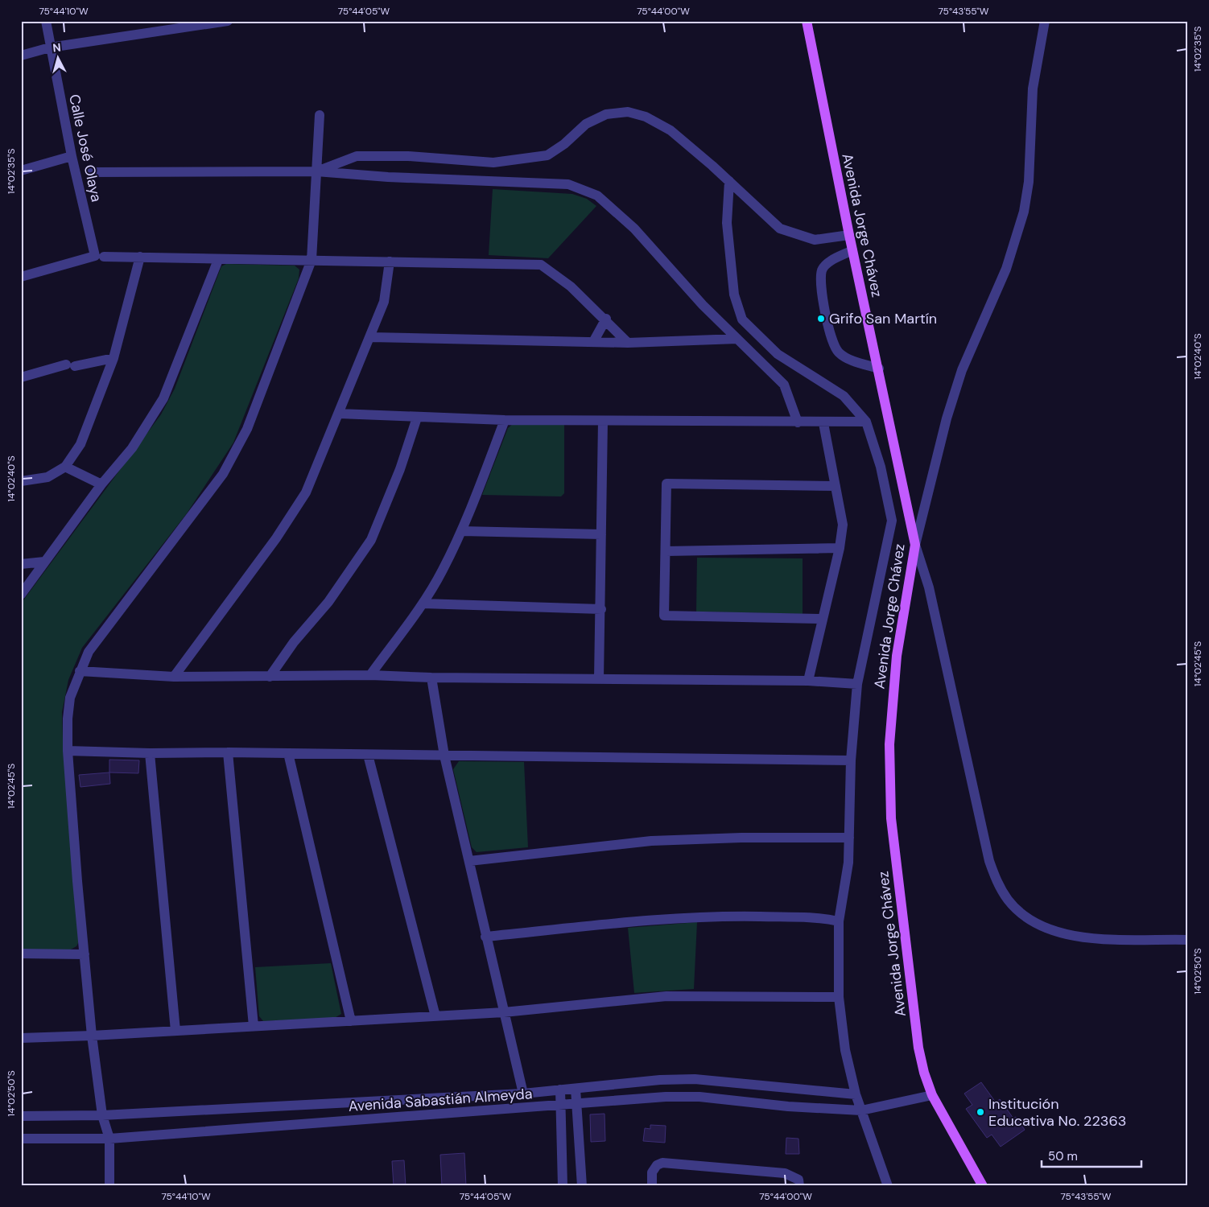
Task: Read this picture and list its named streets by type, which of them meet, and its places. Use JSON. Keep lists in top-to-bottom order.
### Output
{
  "streets": {
    "main road": ["Avenida Jorge Chávez"],
    "street": ["Calle José Olaya", "Avenida Sabastián Almeyda"]
  },
  "crossings": [
    ["Avenida Jorge Chávez", "Avenida Sabastián Almeyda"]
  ],
  "places": ["Grifo San Martín", "Institución Educativa No. 22363"],
  "scale_bar": "50 m",
  "north": "top",
  "coordinates": [
    "75°44'10\"W",
    "75°44'05\"W",
    "75°44'00\"W",
    "75°43'55\"W",
    "14°02'35\"S",
    "14°02'40\"S",
    "14°02'45\"S",
    "14°02'50\"S"
  ]
}
